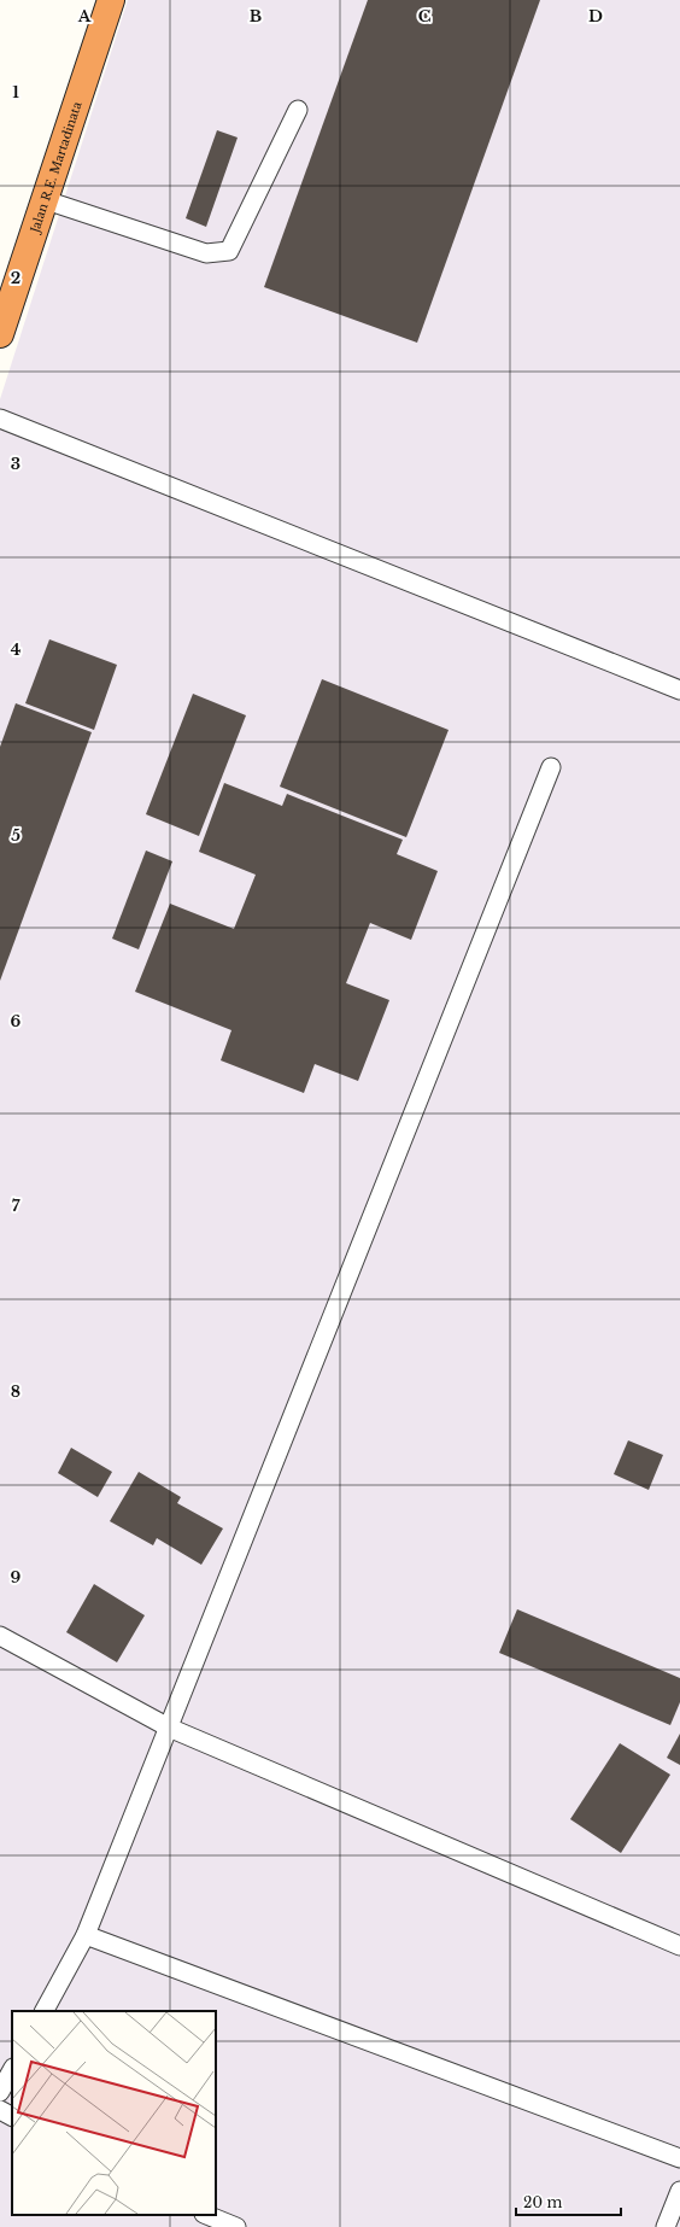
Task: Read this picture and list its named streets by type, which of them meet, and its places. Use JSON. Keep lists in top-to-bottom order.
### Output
{
  "streets": {
    "highway": ["Jalan R.E. Martadinata"]
  },
  "scale_bar": "20 m",
  "grid": {
    "columns": [
      "A",
      "B",
      "C",
      "D"
    ],
    "rows": [
      "1",
      "2",
      "3",
      "4",
      "5",
      "6",
      "7",
      "8",
      "9"
    ]
  }
}
